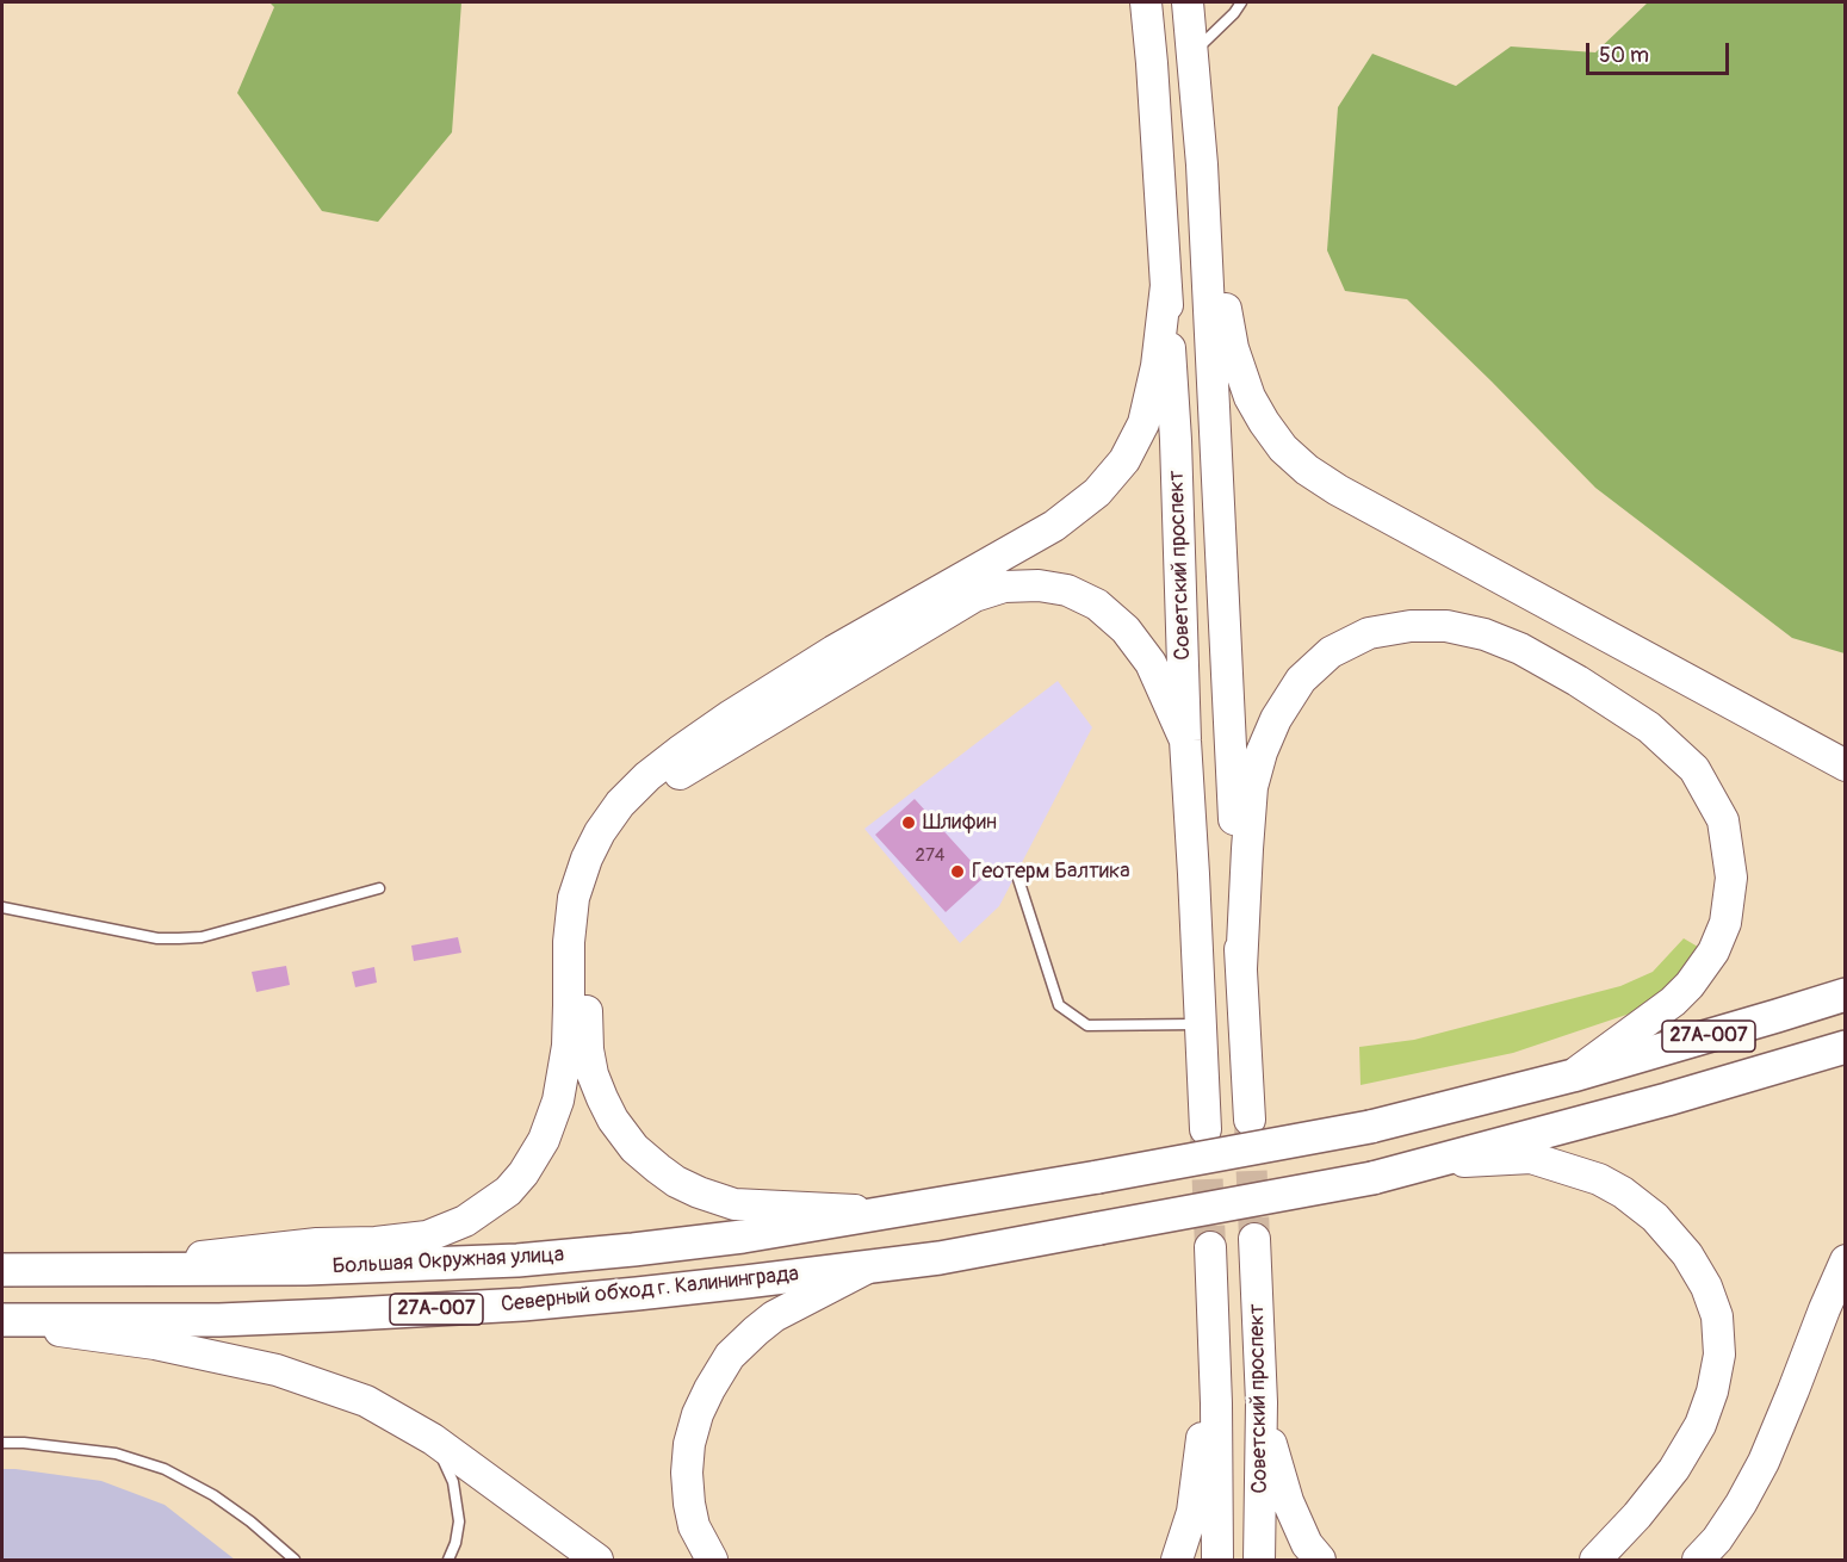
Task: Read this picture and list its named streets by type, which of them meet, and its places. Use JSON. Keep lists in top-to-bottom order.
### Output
{
  "streets": {
    "highway": ["27А-007", "Большая Окружная улица", "Северный обход г. Калининграда"],
    "main road": ["Советский проспект"]
  },
  "crossings": [
    ["27А-007", "Большая Окружная улица"]
  ],
  "places": ["Шлифин", "Геотерм Балтика"],
  "house_numbers": ["274"],
  "scale_bar": "50 m"
}
